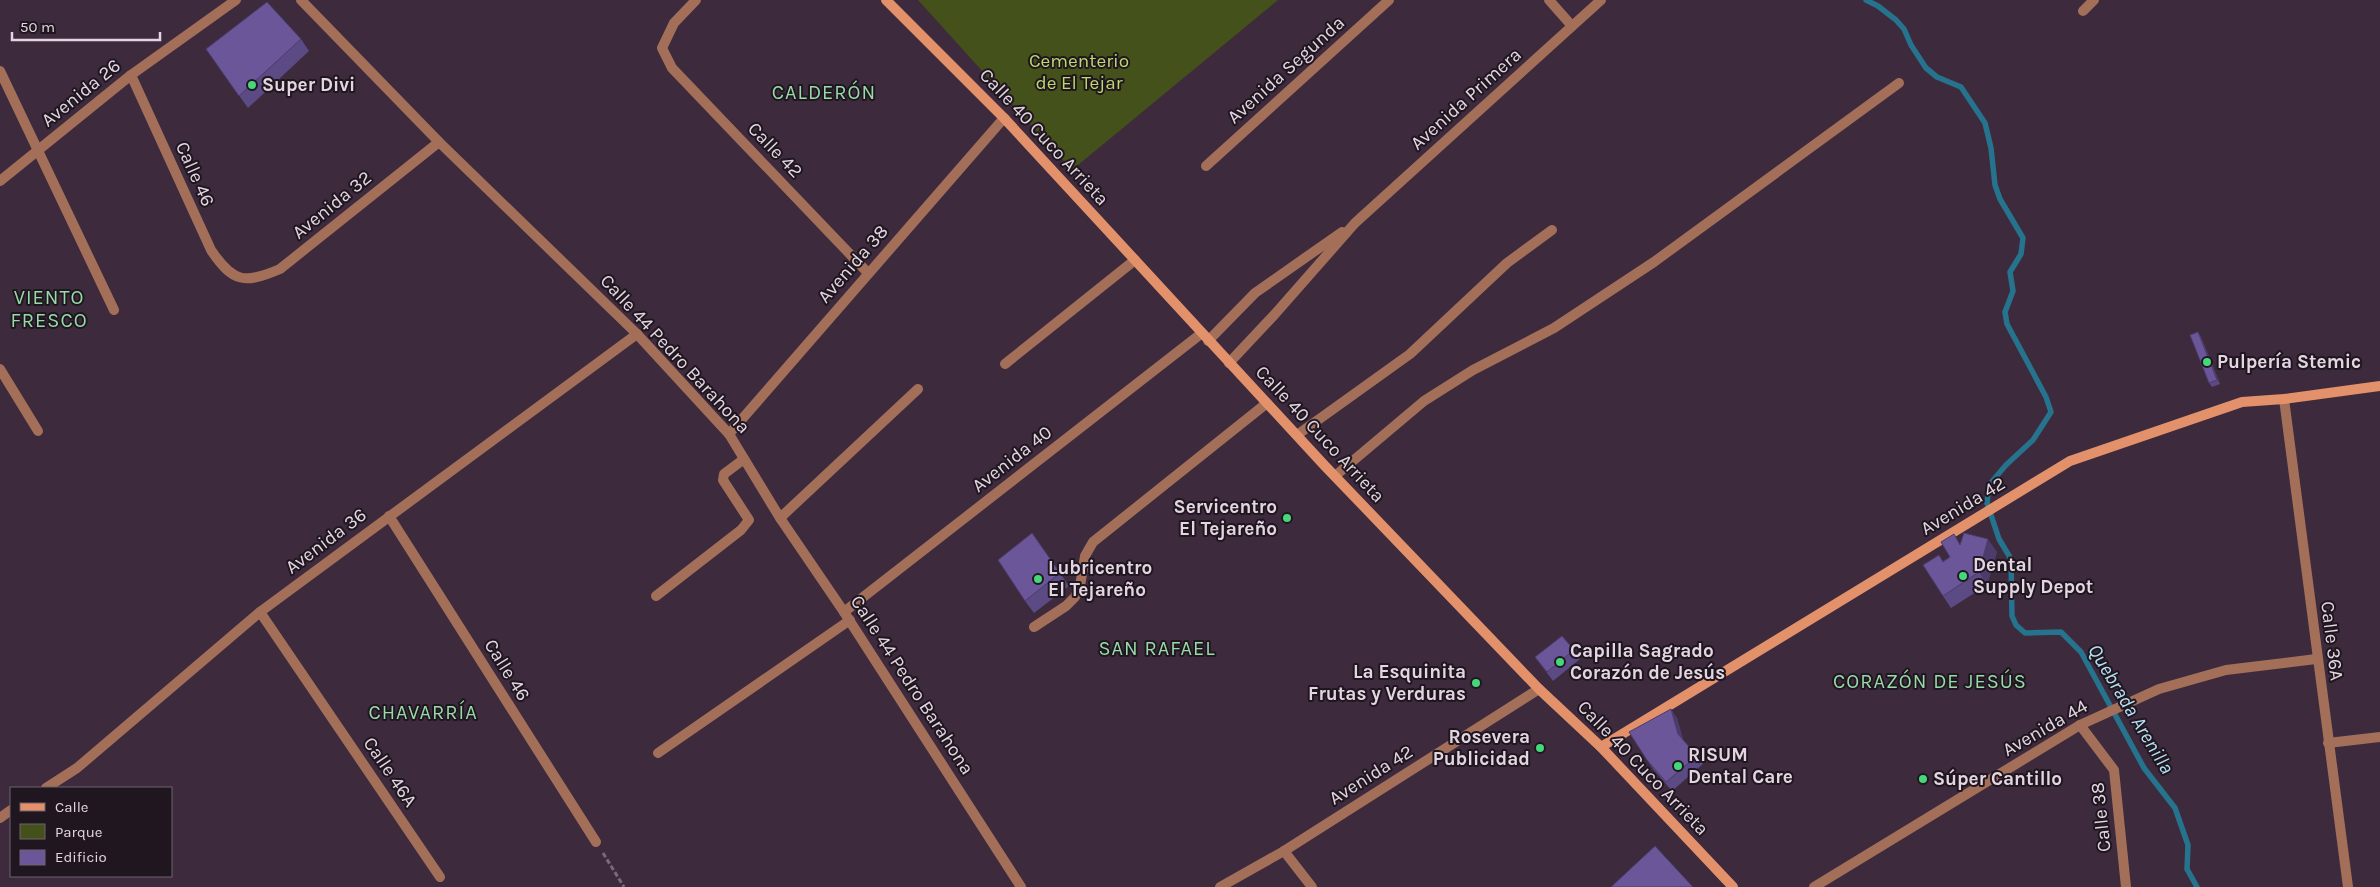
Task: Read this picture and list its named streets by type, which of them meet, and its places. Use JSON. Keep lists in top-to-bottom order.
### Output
{
  "streets": {
    "main road": ["Calle 40 Cuco Arrieta", "Avenida 42"],
    "street": [
      "Avenida Segunda",
      "Avenida 26",
      "Avenida Primera",
      "Calle 42",
      "Calle 46",
      "Avenida 32",
      "Avenida 38",
      "Calle 44 Pedro Barahona",
      "Avenida 40",
      "Avenida 36",
      "Calle 36A",
      "Avenida 44",
      "Calle 46A",
      "Calle 38"
    ]
  },
  "crossings": [
    ["Avenida 26", "Calle 46"],
    ["Avenida Primera", "Calle 40 Cuco Arrieta"],
    ["Avenida Primera", "Avenida 40"],
    ["Calle 40 Cuco Arrieta", "Avenida 38"],
    ["Calle 40 Cuco Arrieta", "Avenida 40"],
    ["Calle 40 Cuco Arrieta", "Avenida 42"],
    ["Calle 42", "Avenida 38"],
    ["Calle 46", "Avenida 32"],
    ["Calle 46", "Avenida 36"],
    ["Avenida 32", "Calle 44 Pedro Barahona"],
    ["Avenida 38", "Calle 44 Pedro Barahona"],
    ["Calle 44 Pedro Barahona", "Avenida 40"],
    ["Calle 44 Pedro Barahona", "Avenida 36"],
    ["Avenida 42", "Calle 36A"],
    ["Avenida 36", "Calle 46A"],
    ["Calle 36A", "Avenida 44"],
    ["Avenida 44", "Calle 38"]
  ],
  "districts": [
    "CALDERÓN",
    "VIENTO FRESCO",
    "SAN RAFAEL",
    "CORAZÓN DE JESÚS",
    "CHAVARRÍA"
  ],
  "water": ["Quebrada Arenilla"],
  "parks": ["Cementerio de El Tejar"],
  "places": [
    "Super Divi",
    "Pulpería Stemic",
    "Servicentro El Tejareño",
    "Dental Supply Depot",
    "Lubricentro El Tejareño",
    "Capilla Sagrado Corazón de Jesús",
    "La Esquinita Frutas y Verduras",
    "Rosevera Publicidad",
    "RISUM Dental Care",
    "Súper Cantillo"
  ],
  "legend": ["Calle", "Parque", "Edificio"],
  "scale_bar": "50 m"
}
